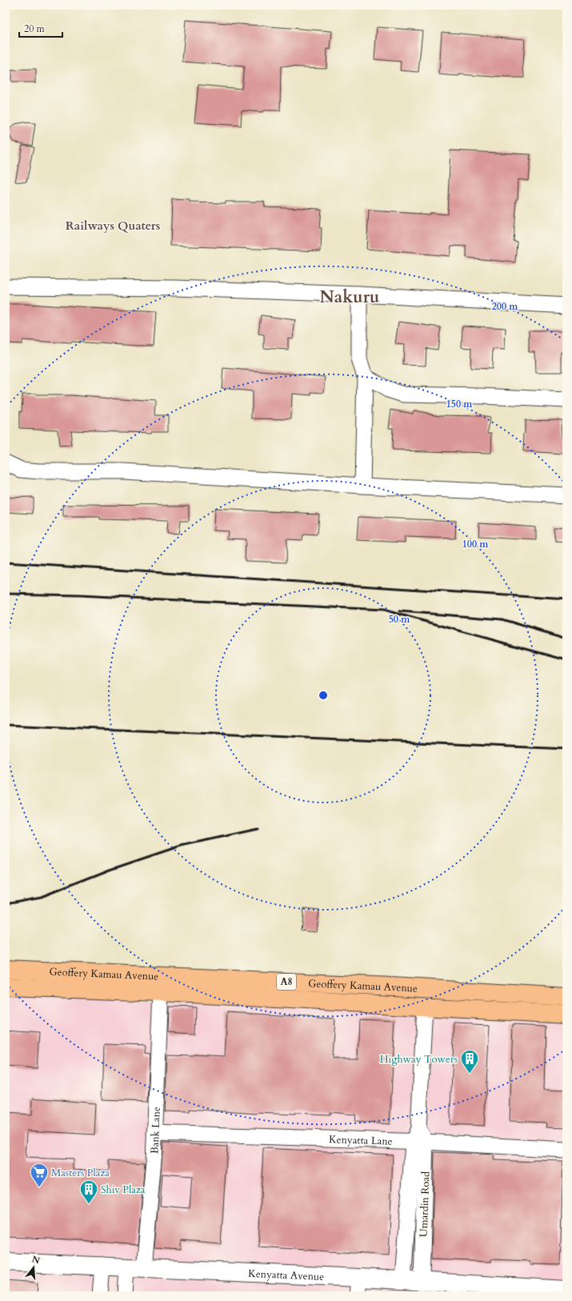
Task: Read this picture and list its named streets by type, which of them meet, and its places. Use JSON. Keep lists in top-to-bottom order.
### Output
{
  "streets": {
    "highway": ["Geoffery Kamau Avenue", "A8"],
    "street": [
      "Bank Lane",
      "Kenyatta Lane",
      "Umardin Road",
      "Kenyatta Avenue"
    ]
  },
  "crossings": [
    ["Geoffery Kamau Avenue", "Bank Lane"],
    ["Geoffery Kamau Avenue", "Umardin Road"],
    ["Bank Lane", "Kenyatta Lane"],
    ["Bank Lane", "Kenyatta Avenue"],
    ["Kenyatta Lane", "Umardin Road"],
    ["Umardin Road", "Kenyatta Avenue"]
  ],
  "districts": ["Railways Quaters", "Nakuru"],
  "places": {
    "building": ["Highway Towers", "Shiv Plaza"],
    "supermarket": ["Masters Plaza"]
  },
  "scale_bar": "20 m",
  "north": "top",
  "rings": [
    "200 m",
    "150 m",
    "100 m",
    "50 m"
  ]
}
